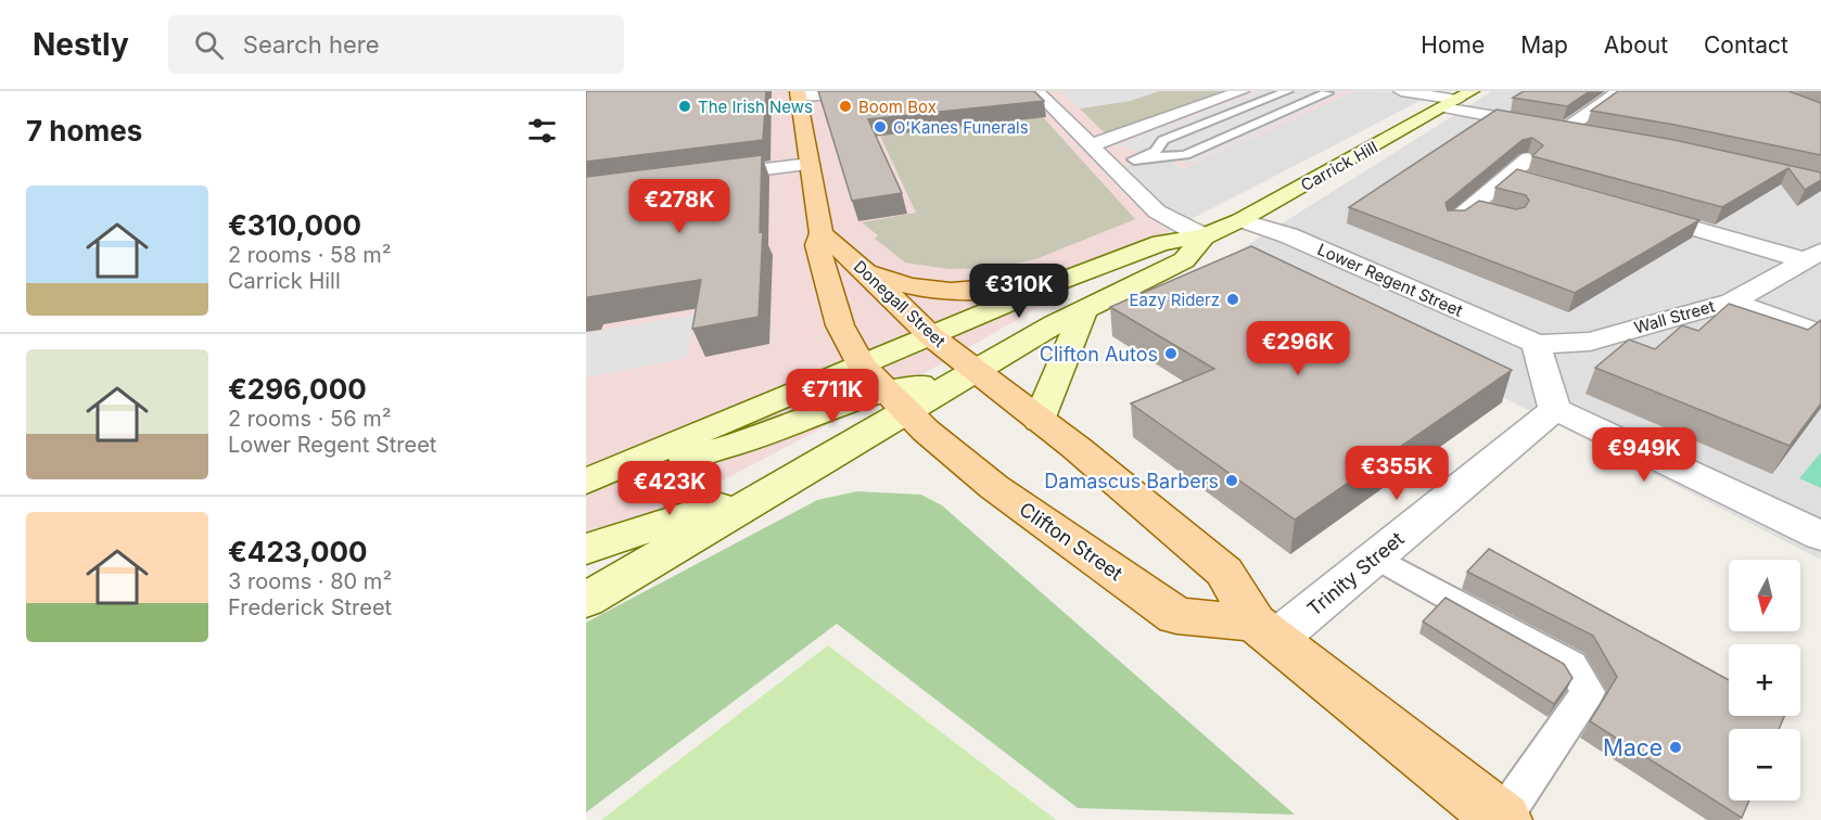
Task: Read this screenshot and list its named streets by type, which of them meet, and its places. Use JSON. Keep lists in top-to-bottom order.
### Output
{
  "streets": {
    "main road": ["Carrick Hill", "Donegall Street", "Clifton Street"],
    "street": ["Lower Regent Street", "Wall Street", "Trinity Street"]
  },
  "crossings": [
    ["Carrick Hill", "Lower Regent Street"],
    ["Carrick Hill", "Donegall Street"],
    ["Carrick Hill", "Clifton Street"],
    ["Lower Regent Street", "Wall Street"],
    ["Donegall Street", "Clifton Street"],
    ["Clifton Street", "Trinity Street"]
  ],
  "places": [
    "The Irish News",
    "Boom Box",
    "O'Kanes Funerals",
    "Eazy Riderz",
    "Clifton Autos",
    "Damascus Barbers",
    "Mace"
  ],
  "north": "bottom",
  "page": {
    "header": "Nestly",
    "search": "Search here",
    "nav": [
      "Home",
      "Map",
      "About",
      "Contact"
    ],
    "heading": "7 homes",
    "list": [
      {
        "name": "€310,000",
        "note": "2 rooms · 58 m² · Carrick Hill"
      },
      {
        "name": "€296,000",
        "note": "2 rooms · 56 m² · Lower Regent Street"
      },
      {
        "name": "€423,000",
        "note": "3 rooms · 80 m² · Frederick Street"
      }
    ],
    "price": [
      "€278K",
      "€310K",
      "€296K",
      "€711K",
      "€949K",
      "€355K",
      "€423K"
    ],
    "map_buttons": ["+", "−"]
  }
}
